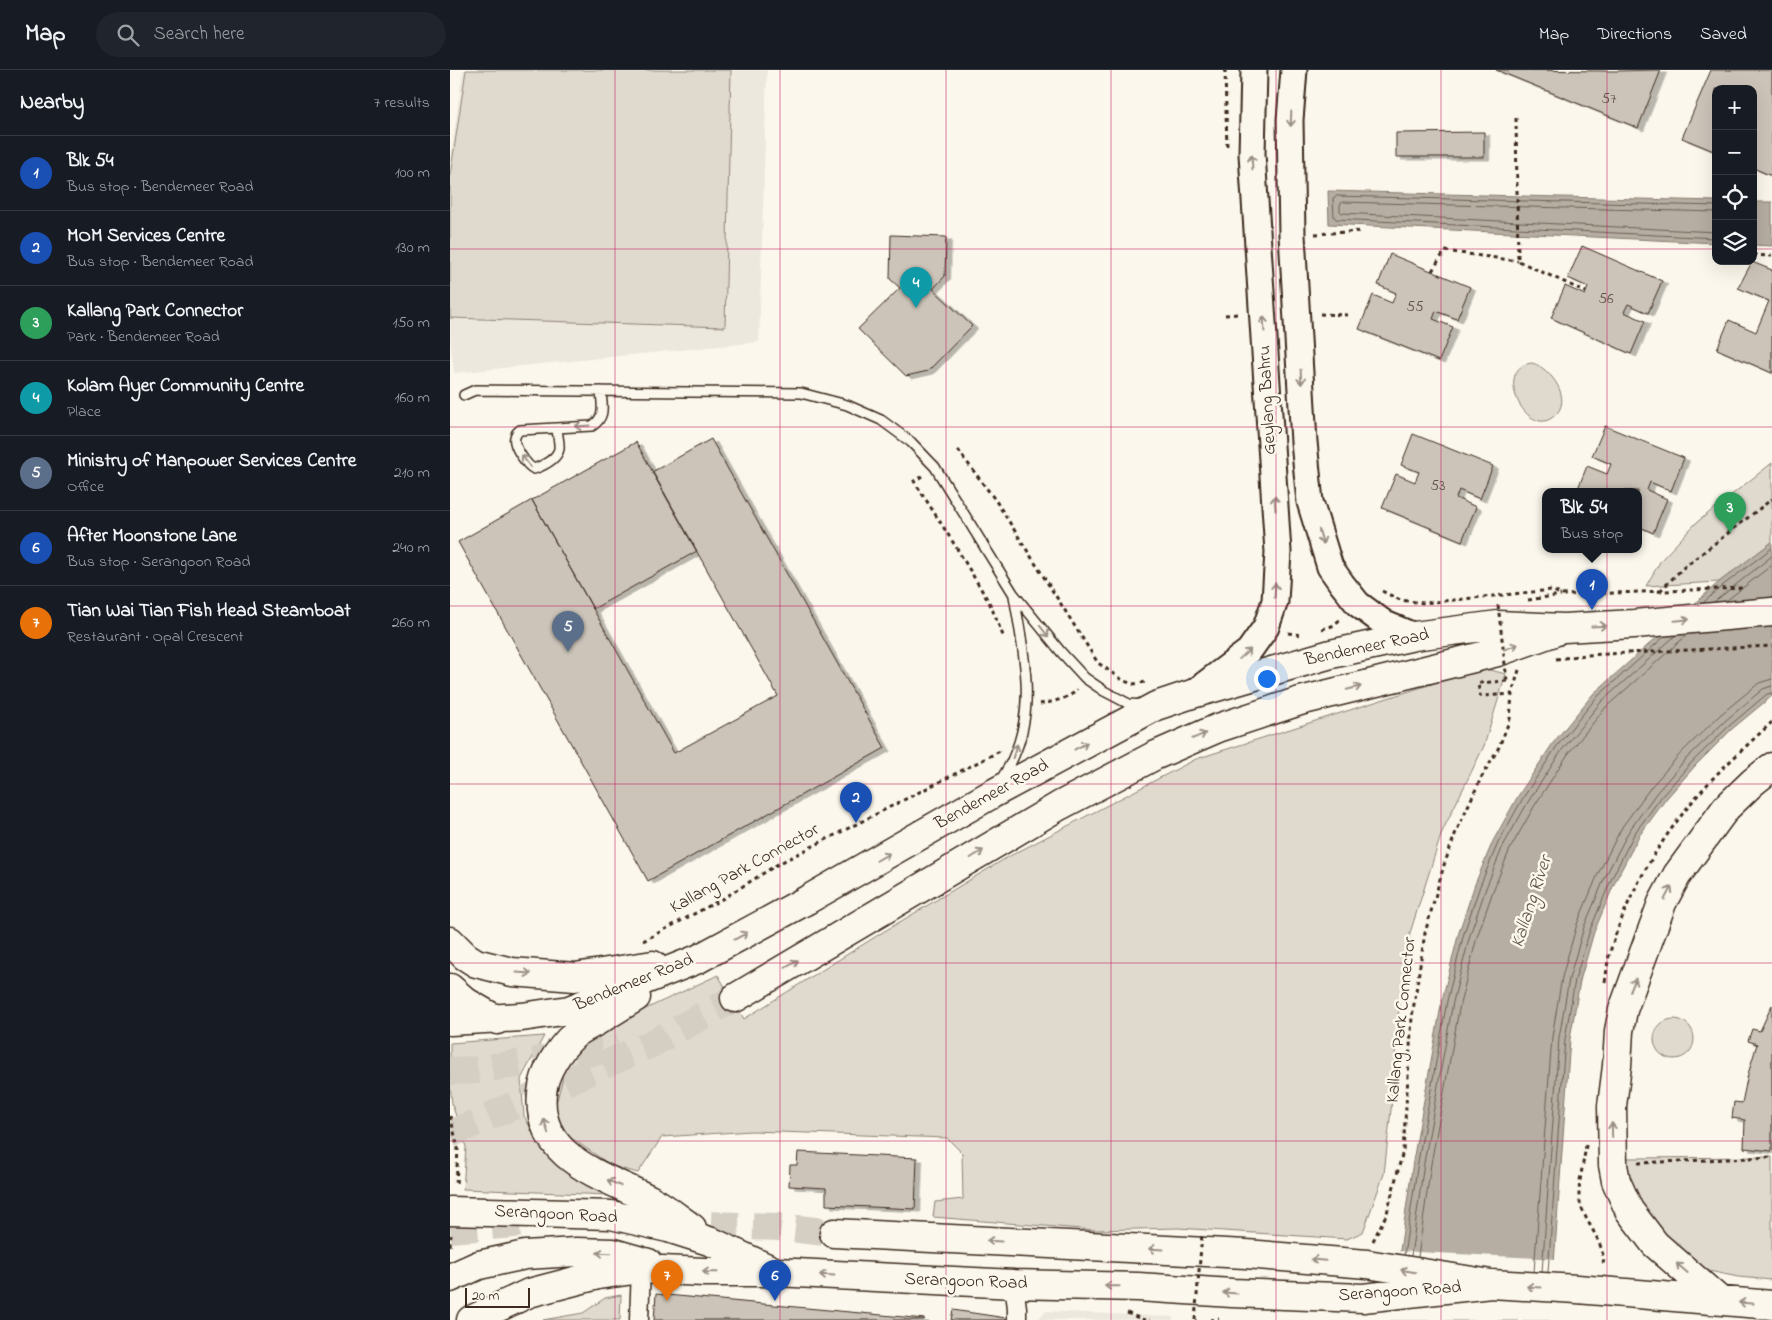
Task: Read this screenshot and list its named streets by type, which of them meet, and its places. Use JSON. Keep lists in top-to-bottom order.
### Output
{
  "streets": {
    "main road": ["Geylang Bahru", "Bendemeer Road", "Serangoon Road"],
    "path": ["Kallang Park Connector"]
  },
  "crossings": [
    ["Geylang Bahru", "Bendemeer Road"],
    ["Kallang Park Connector", "Serangoon Road"]
  ],
  "one_way": ["Bendemeer Road", "Serangoon Road"],
  "water": ["Kallang River"],
  "house_numbers": [
    "57",
    "56",
    "55",
    "53"
  ],
  "scale_bar": "20 m",
  "page": {
    "header": "Map",
    "search": "Search here",
    "nav": ["Map", "Directions", "Saved"],
    "heading": ["Nearby", "7 results"],
    "map_buttons": ["+", "−"],
    "list": [
      {
        "mark": "1",
        "name": "Blk 54",
        "note": "Bus stop · Bendemeer Road",
        "value": "100 m"
      },
      {
        "mark": "2",
        "name": "MOM Services Centre",
        "note": "Bus stop · Bendemeer Road",
        "value": "130 m"
      },
      {
        "mark": "3",
        "name": "Kallang Park Connector",
        "note": "Park · Bendemeer Road",
        "value": "150 m"
      },
      {
        "mark": "4",
        "name": "Kolam Ayer Community Centre",
        "note": "Place",
        "value": "160 m"
      },
      {
        "mark": "5",
        "name": "Ministry of Manpower Services Centre",
        "note": "Office",
        "value": "210 m"
      },
      {
        "mark": "6",
        "name": "After Moonstone Lane",
        "note": "Bus stop · Serangoon Road",
        "value": "240 m"
      },
      {
        "mark": "7",
        "name": "Tian Wai Tian Fish Head Steamboat",
        "note": "Restaurant · Opal Crescent",
        "value": "260 m"
      }
    ],
    "pins": [
      "4",
      "3",
      "1",
      "5",
      "2",
      "6",
      "7"
    ],
    "popup": ["Blk 54", "Bus stop"],
    "scale": "20 m"
  }
}
